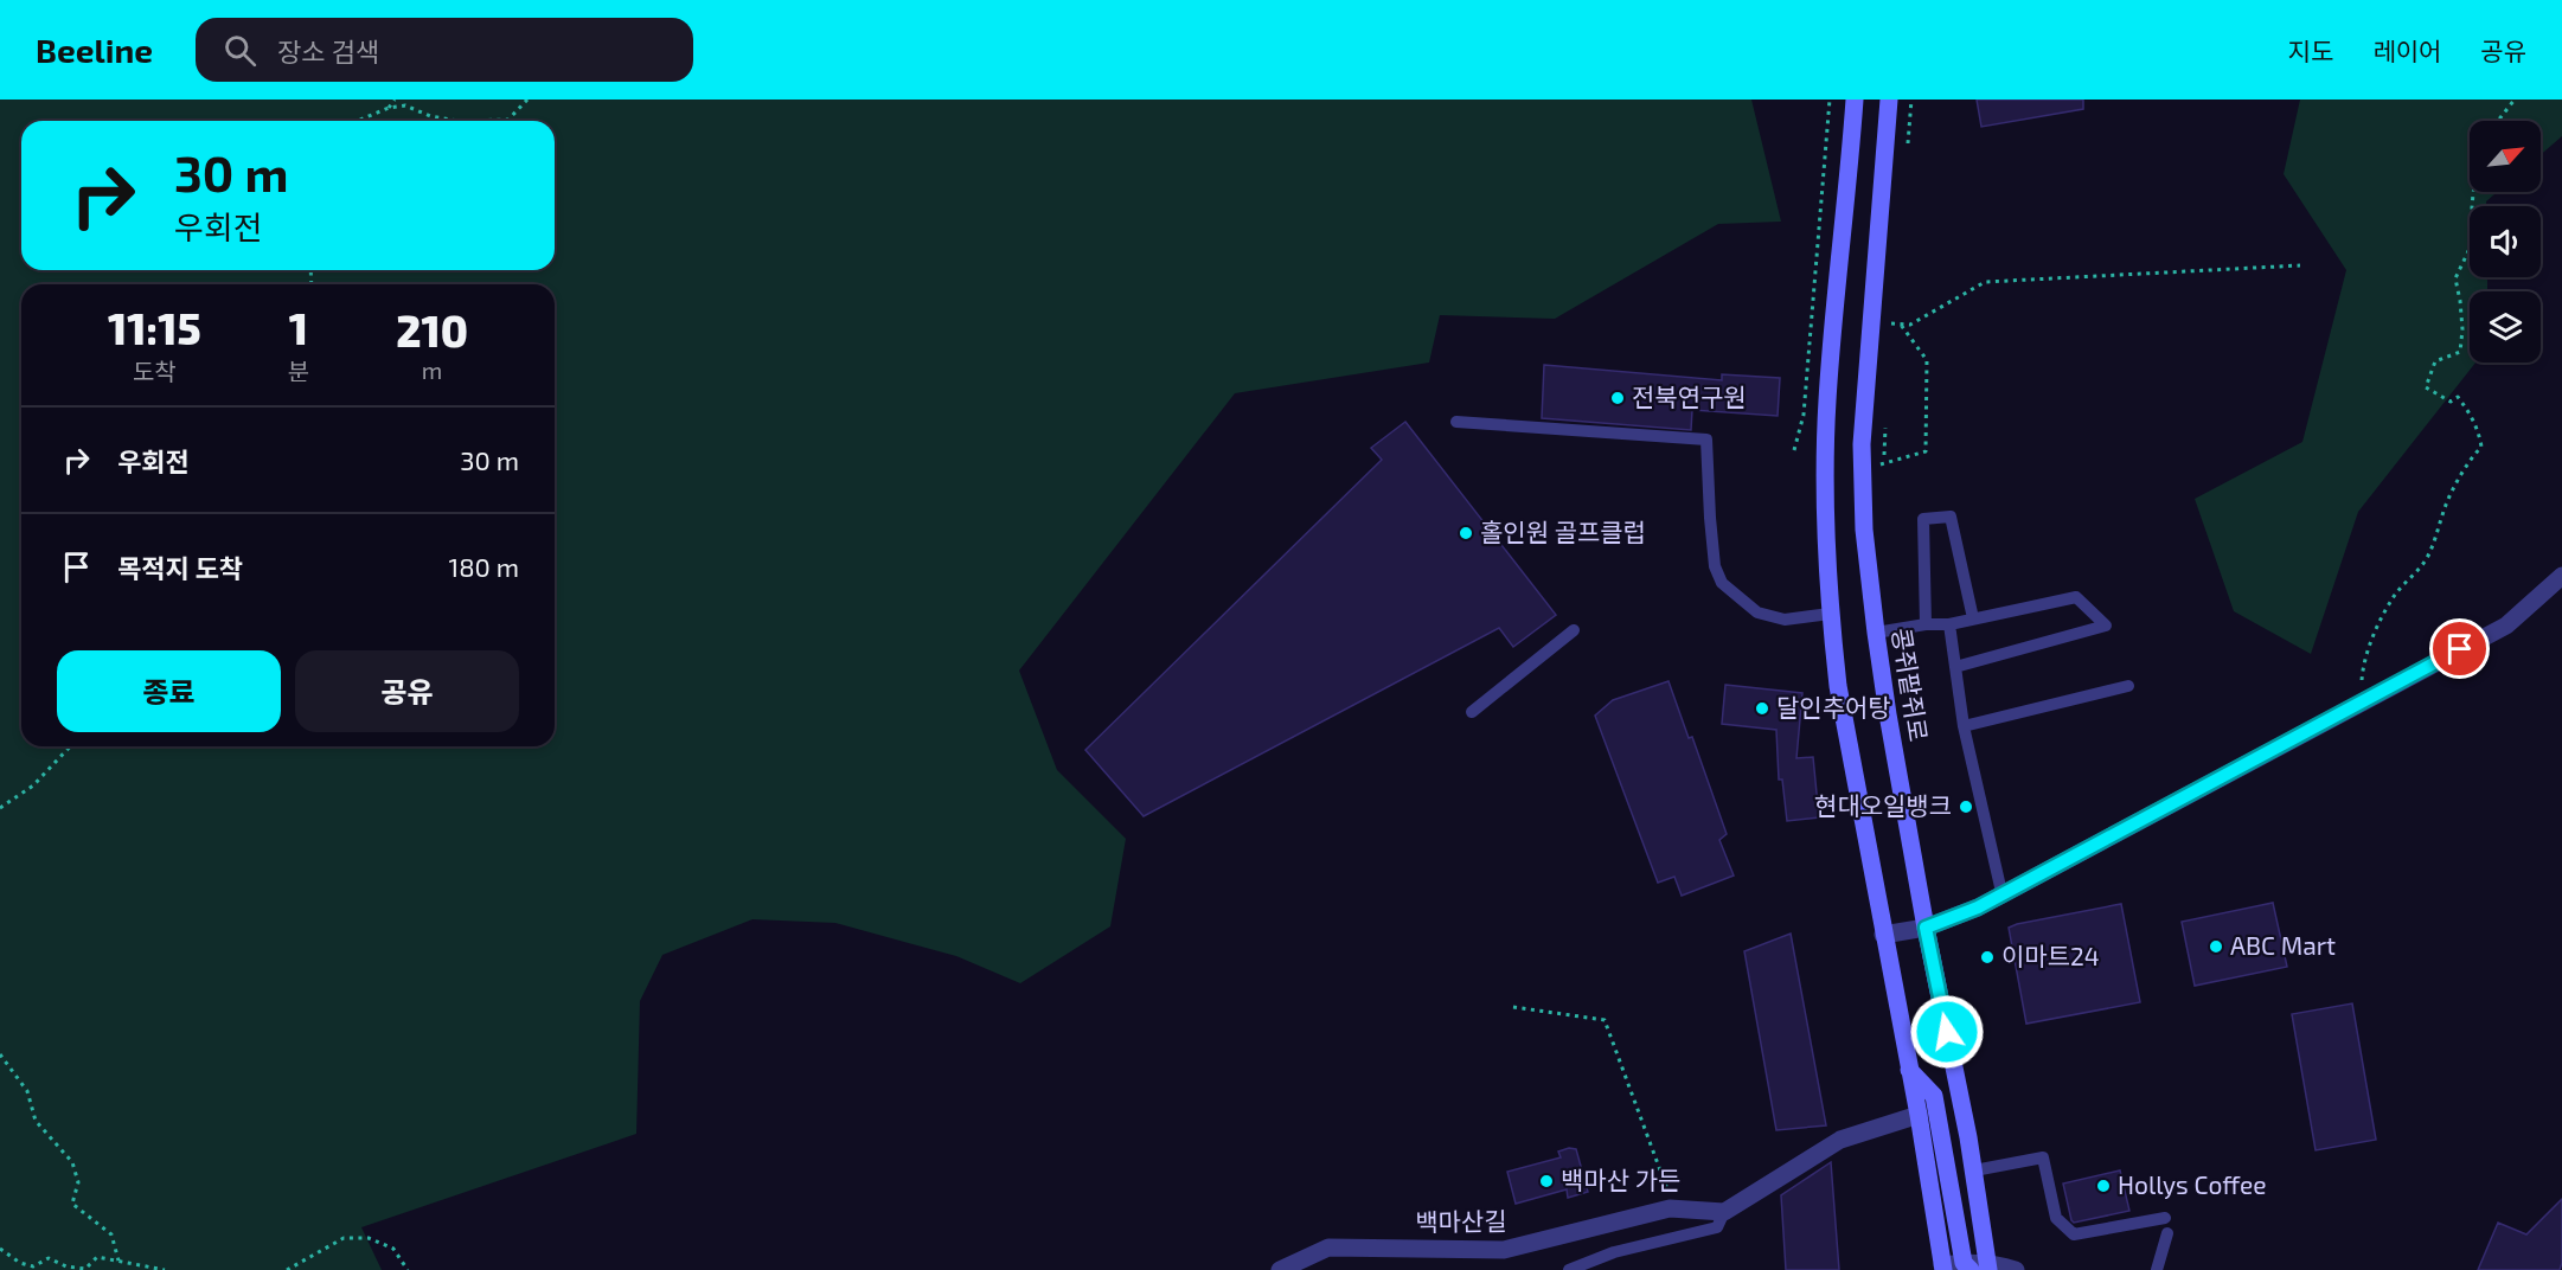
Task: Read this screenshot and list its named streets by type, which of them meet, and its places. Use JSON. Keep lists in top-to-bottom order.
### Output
{
  "streets": {
    "main road": ["콩쥐팥쥐로"],
    "street": ["백마산길"]
  },
  "places": [
    "전북연구원",
    "홀인원 골프클럽",
    "달인추어탕",
    "현대오일뱅크",
    "ABC Mart",
    "이마트24",
    "백마산 가든",
    "Hollys Coffee"
  ],
  "north": "top right",
  "page": {
    "header": "Beeline",
    "search": "장소 검색",
    "nav": ["지도", "레이어", "공유"],
    "turn": ["30 m", "우회전"],
    "eta": [
      "11:15",
      "도착",
      "1",
      "분",
      "210",
      "m"
    ],
    "list": [
      {
        "name": "우회전",
        "value": "30 m"
      },
      {
        "name": "목적지 도착",
        "value": "180 m"
      }
    ],
    "buttons": ["종료", "공유"]
  }
}
